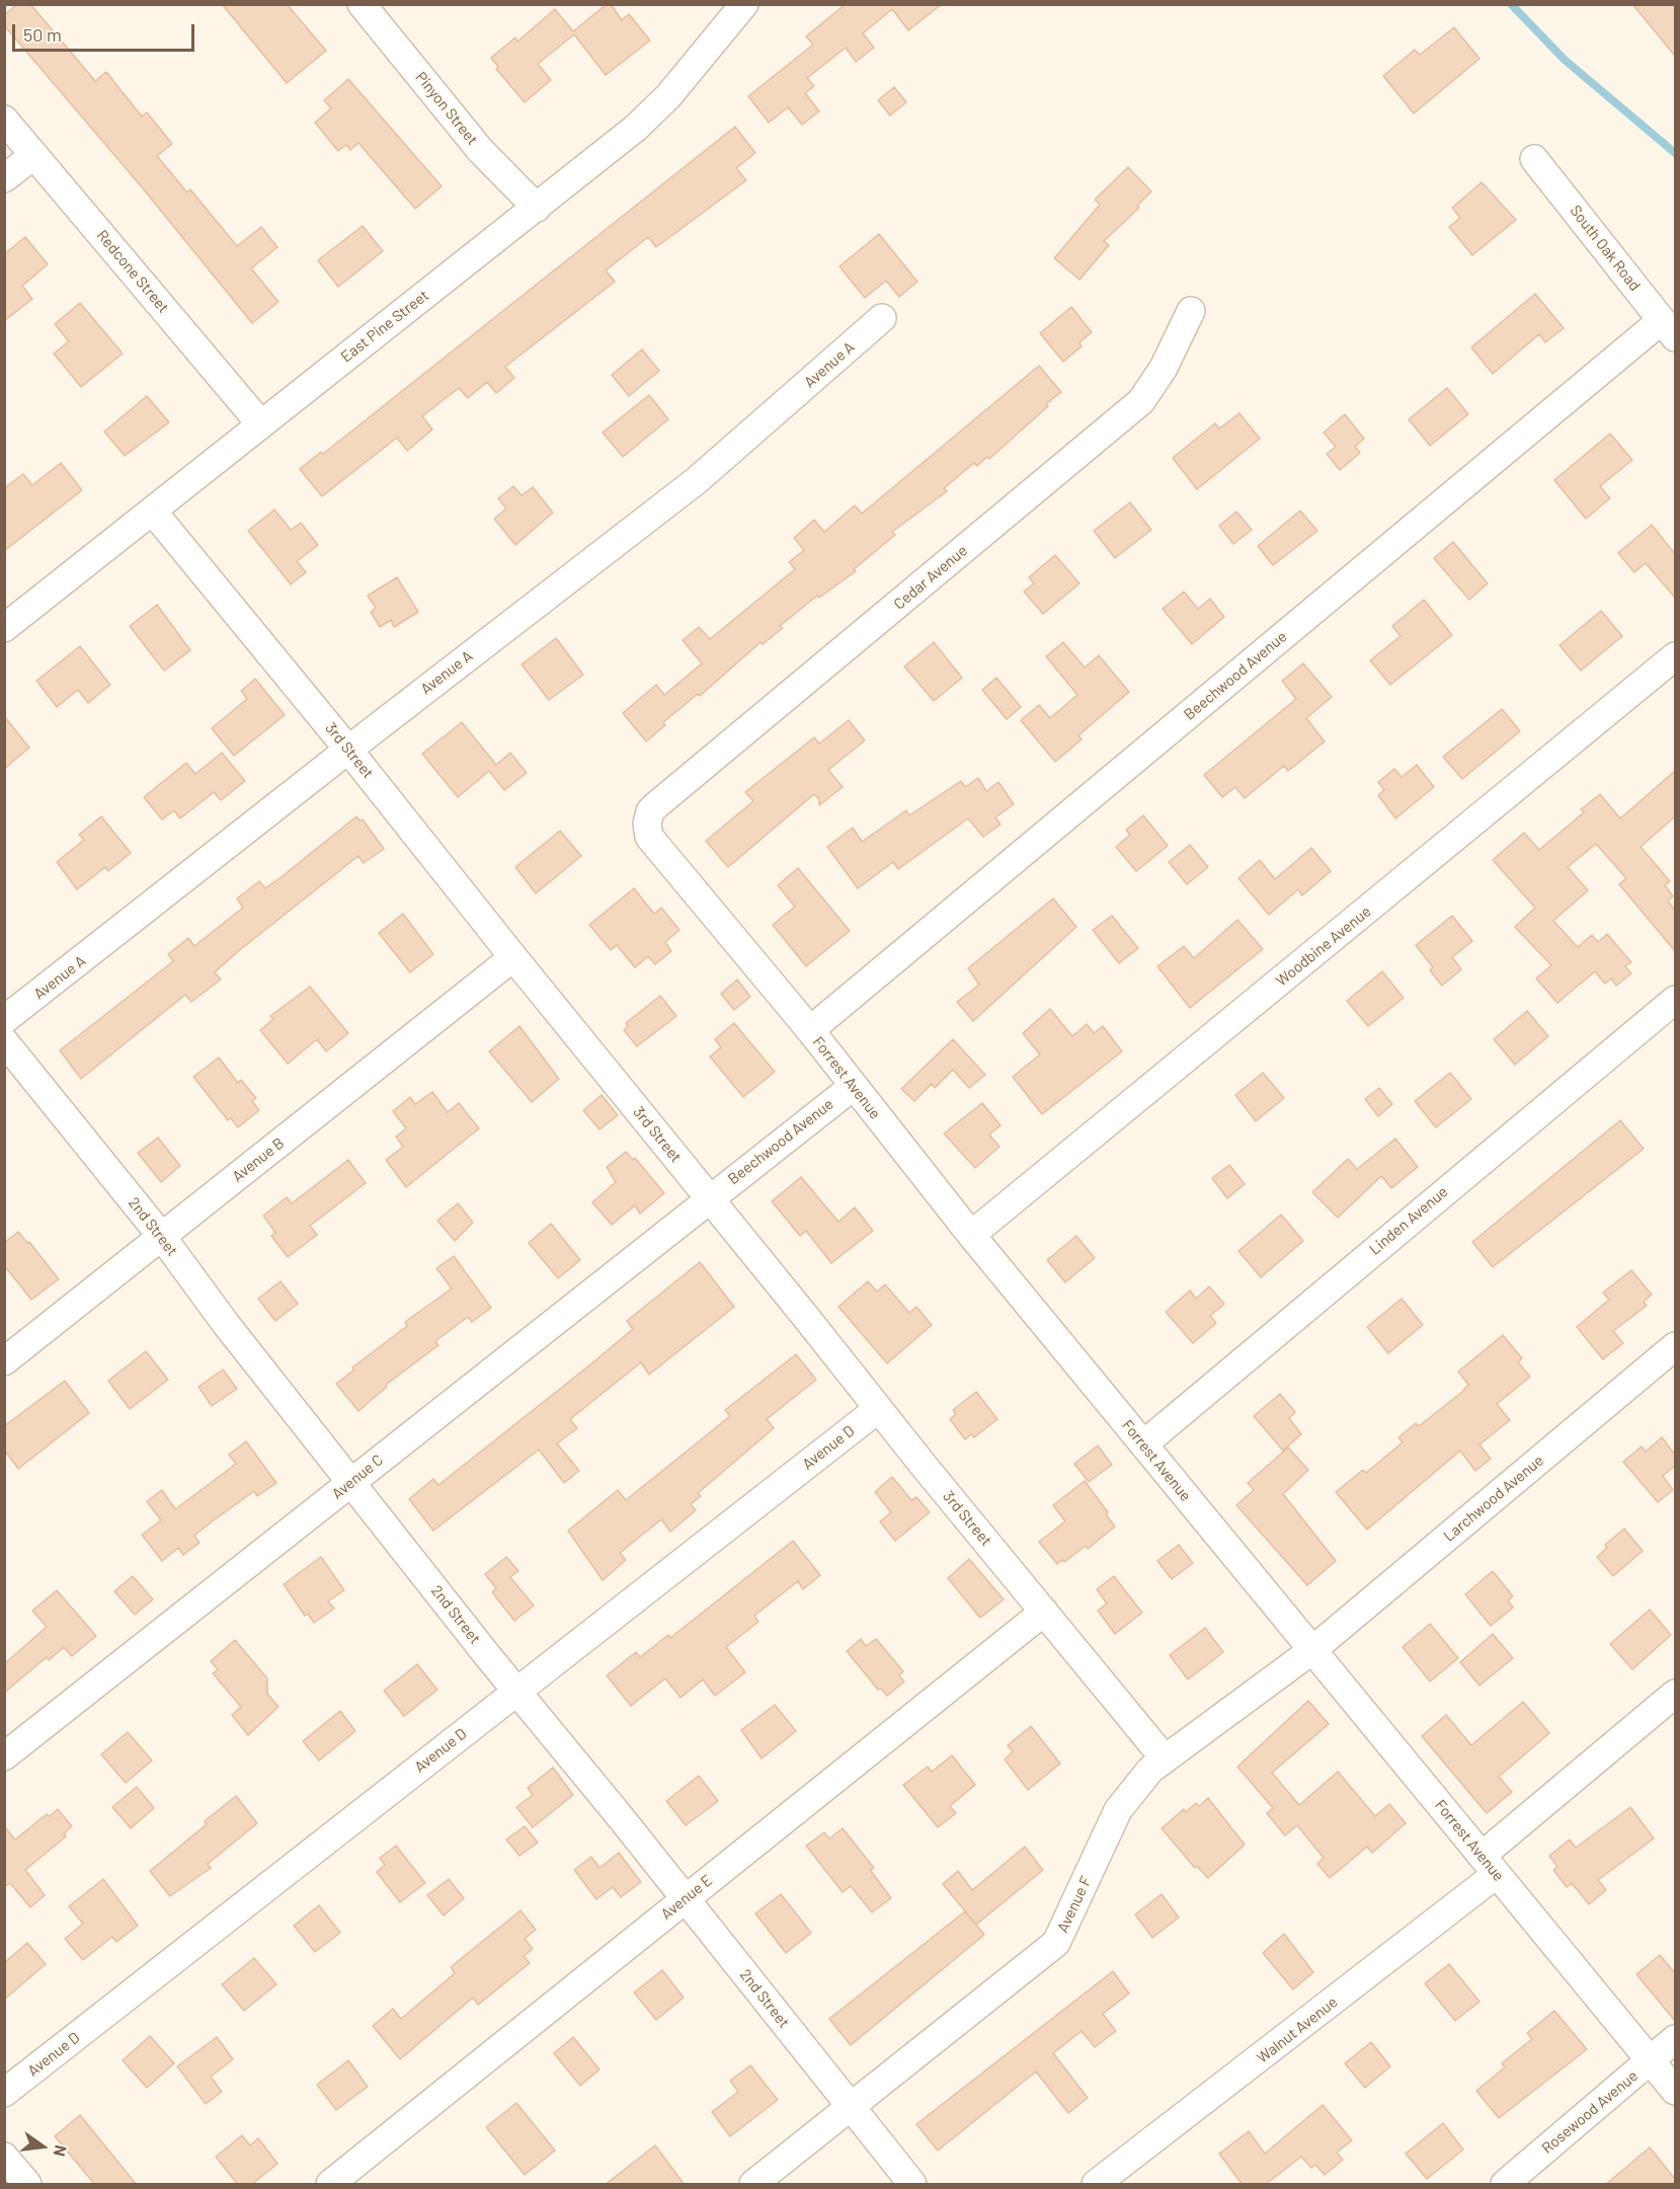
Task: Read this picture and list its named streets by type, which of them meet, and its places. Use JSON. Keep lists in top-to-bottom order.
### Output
{
  "streets": {
    "street": [
      "Pinyon Street",
      "South Oak Road",
      "Redcone Street",
      "East Pine Street",
      "Avenue A",
      "Cedar Avenue",
      "Beechwood Avenue",
      "3rd Street",
      "Woodbine Avenue",
      "Forrest Avenue",
      "Avenue B",
      "Linden Avenue",
      "2nd Street",
      "Avenue D",
      "Avenue C",
      "Larchwood Avenue",
      "Avenue E",
      "Avenue F",
      "Walnut Avenue",
      "Rosewood Avenue"
    ]
  },
  "crossings": [
    ["Pinyon Street", "East Pine Street"],
    ["South Oak Road", "Beechwood Avenue"],
    ["Redcone Street", "East Pine Street"],
    ["East Pine Street", "3rd Street"],
    ["Avenue A", "3rd Street"],
    ["Cedar Avenue", "Forrest Avenue"],
    ["Beechwood Avenue", "3rd Street"],
    ["Beechwood Avenue", "Forrest Avenue"],
    ["Beechwood Avenue", "Avenue C"],
    ["3rd Street", "Avenue B"],
    ["3rd Street", "Avenue D"],
    ["3rd Street", "Avenue C"],
    ["3rd Street", "Avenue E"],
    ["3rd Street", "Avenue F"],
    ["Woodbine Avenue", "Forrest Avenue"],
    ["Forrest Avenue", "Linden Avenue"],
    ["Forrest Avenue", "Larchwood Avenue"],
    ["Forrest Avenue", "Avenue F"],
    ["Forrest Avenue", "Walnut Avenue"],
    ["Forrest Avenue", "Rosewood Avenue"],
    ["Avenue B", "2nd Street"],
    ["2nd Street", "Avenue D"],
    ["2nd Street", "Avenue C"],
    ["2nd Street", "Avenue E"],
    ["2nd Street", "Avenue F"],
    ["Larchwood Avenue", "Avenue F"]
  ],
  "scale_bar": "50 m",
  "north": "right"
}
